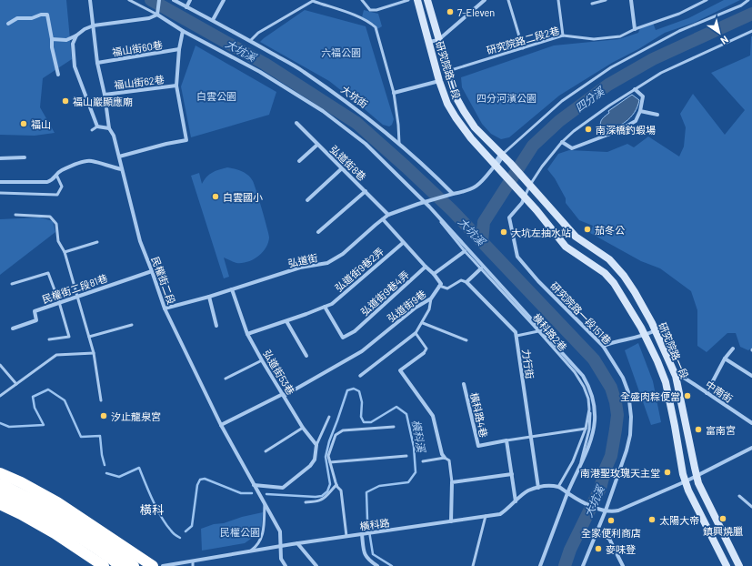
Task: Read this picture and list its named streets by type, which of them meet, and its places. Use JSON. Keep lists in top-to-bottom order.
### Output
{
  "streets": {
    "main road": ["研究院路二段", "研究院路一段"],
    "street": [
      "福山街60巷",
      "福山街62巷",
      "大坑街",
      "弘道街8巷",
      "弘道街",
      "弘道街9巷2弄",
      "民權街二段",
      "民權街二段81巷",
      "弘道街9巷4弄",
      "弘道街9巷",
      "研究院路一段151巷",
      "力行街",
      "弘道街53巷",
      "中南街",
      "橫科路4巷",
      "橫科路"
    ],
    "lane": ["研究院路二段2巷", "橫科路2巷"]
  },
  "crossings": [
    ["研究院路二段2巷", "研究院路二段"],
    ["福山街60巷", "民權街二段"],
    ["研究院路二段", "研究院路一段"],
    ["福山街62巷", "民權街二段"],
    ["大坑街", "弘道街"],
    ["弘道街8巷", "弘道街"],
    ["弘道街", "民權街二段"],
    ["弘道街", "弘道街53巷"],
    ["弘道街9巷2弄", "弘道街9巷4弄"],
    ["弘道街9巷2弄", "弘道街53巷"],
    ["民權街二段", "民權街二段81巷"],
    ["民權街二段", "弘道街9巷"],
    ["民權街二段", "橫科路"],
    ["弘道街9巷", "弘道街53巷"],
    ["研究院路一段151巷", "研究院路一段"],
    ["橫科路2巷", "橫科路"],
    ["研究院路一段", "中南街"],
    ["力行街", "橫科路"]
  ],
  "districts": ["橫科"],
  "water": ["大坑溪", "四分溪", "橫科溪"],
  "parks": [
    "六福公園",
    "白雲公園",
    "四分河濱公園",
    "民權公園"
  ],
  "places": [
    "7-Eleven",
    "福山巖顯應廟",
    "福山",
    "南深橋釣蝦場",
    "白雲國小",
    "茄冬公",
    "大坑左抽水站",
    "全盛肉粽便當",
    "汐止龍泉宮",
    "富南宮",
    "南港聖玫瑰天主堂",
    "鎮興燒臘",
    "太陽大帝",
    "全家便利商店",
    "麥味登"
  ],
  "north": "bottom right"
}
